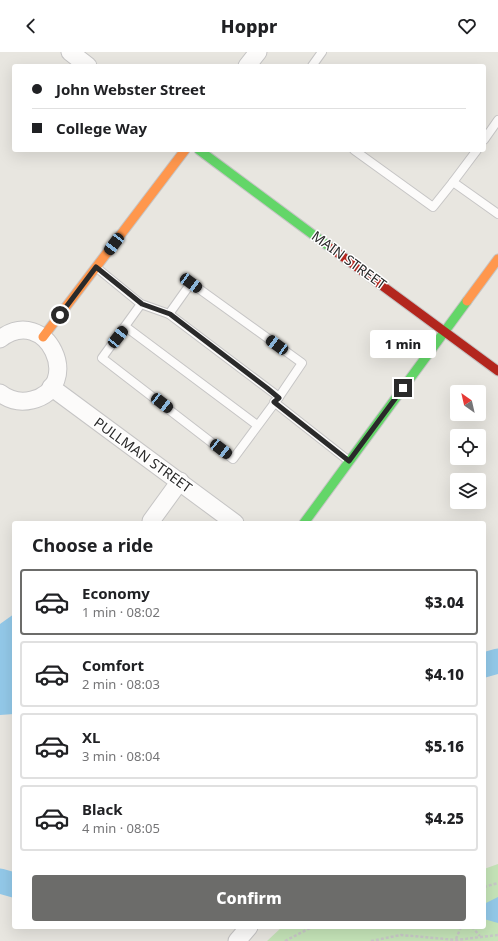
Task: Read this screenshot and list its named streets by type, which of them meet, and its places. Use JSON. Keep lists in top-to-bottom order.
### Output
{
  "streets": {
    "street": ["MAIN STREET", "PULLMAN STREET"]
  },
  "north": "top left",
  "page": {
    "header": "Hoppr",
    "banner": ["John Webster Street", "College Way"],
    "bubble": "1 min",
    "heading": "Choose a ride",
    "list": [
      {
        "name": "Economy",
        "note": "1 min · 08:02",
        "value": "$3.04"
      },
      {
        "name": "Comfort",
        "note": "2 min · 08:03",
        "value": "$4.10"
      },
      {
        "name": "XL",
        "note": "3 min · 08:04",
        "value": "$5.16"
      },
      {
        "name": "Black",
        "note": "4 min · 08:05",
        "value": "$4.25"
      }
    ],
    "buttons": "Confirm"
  }
}
